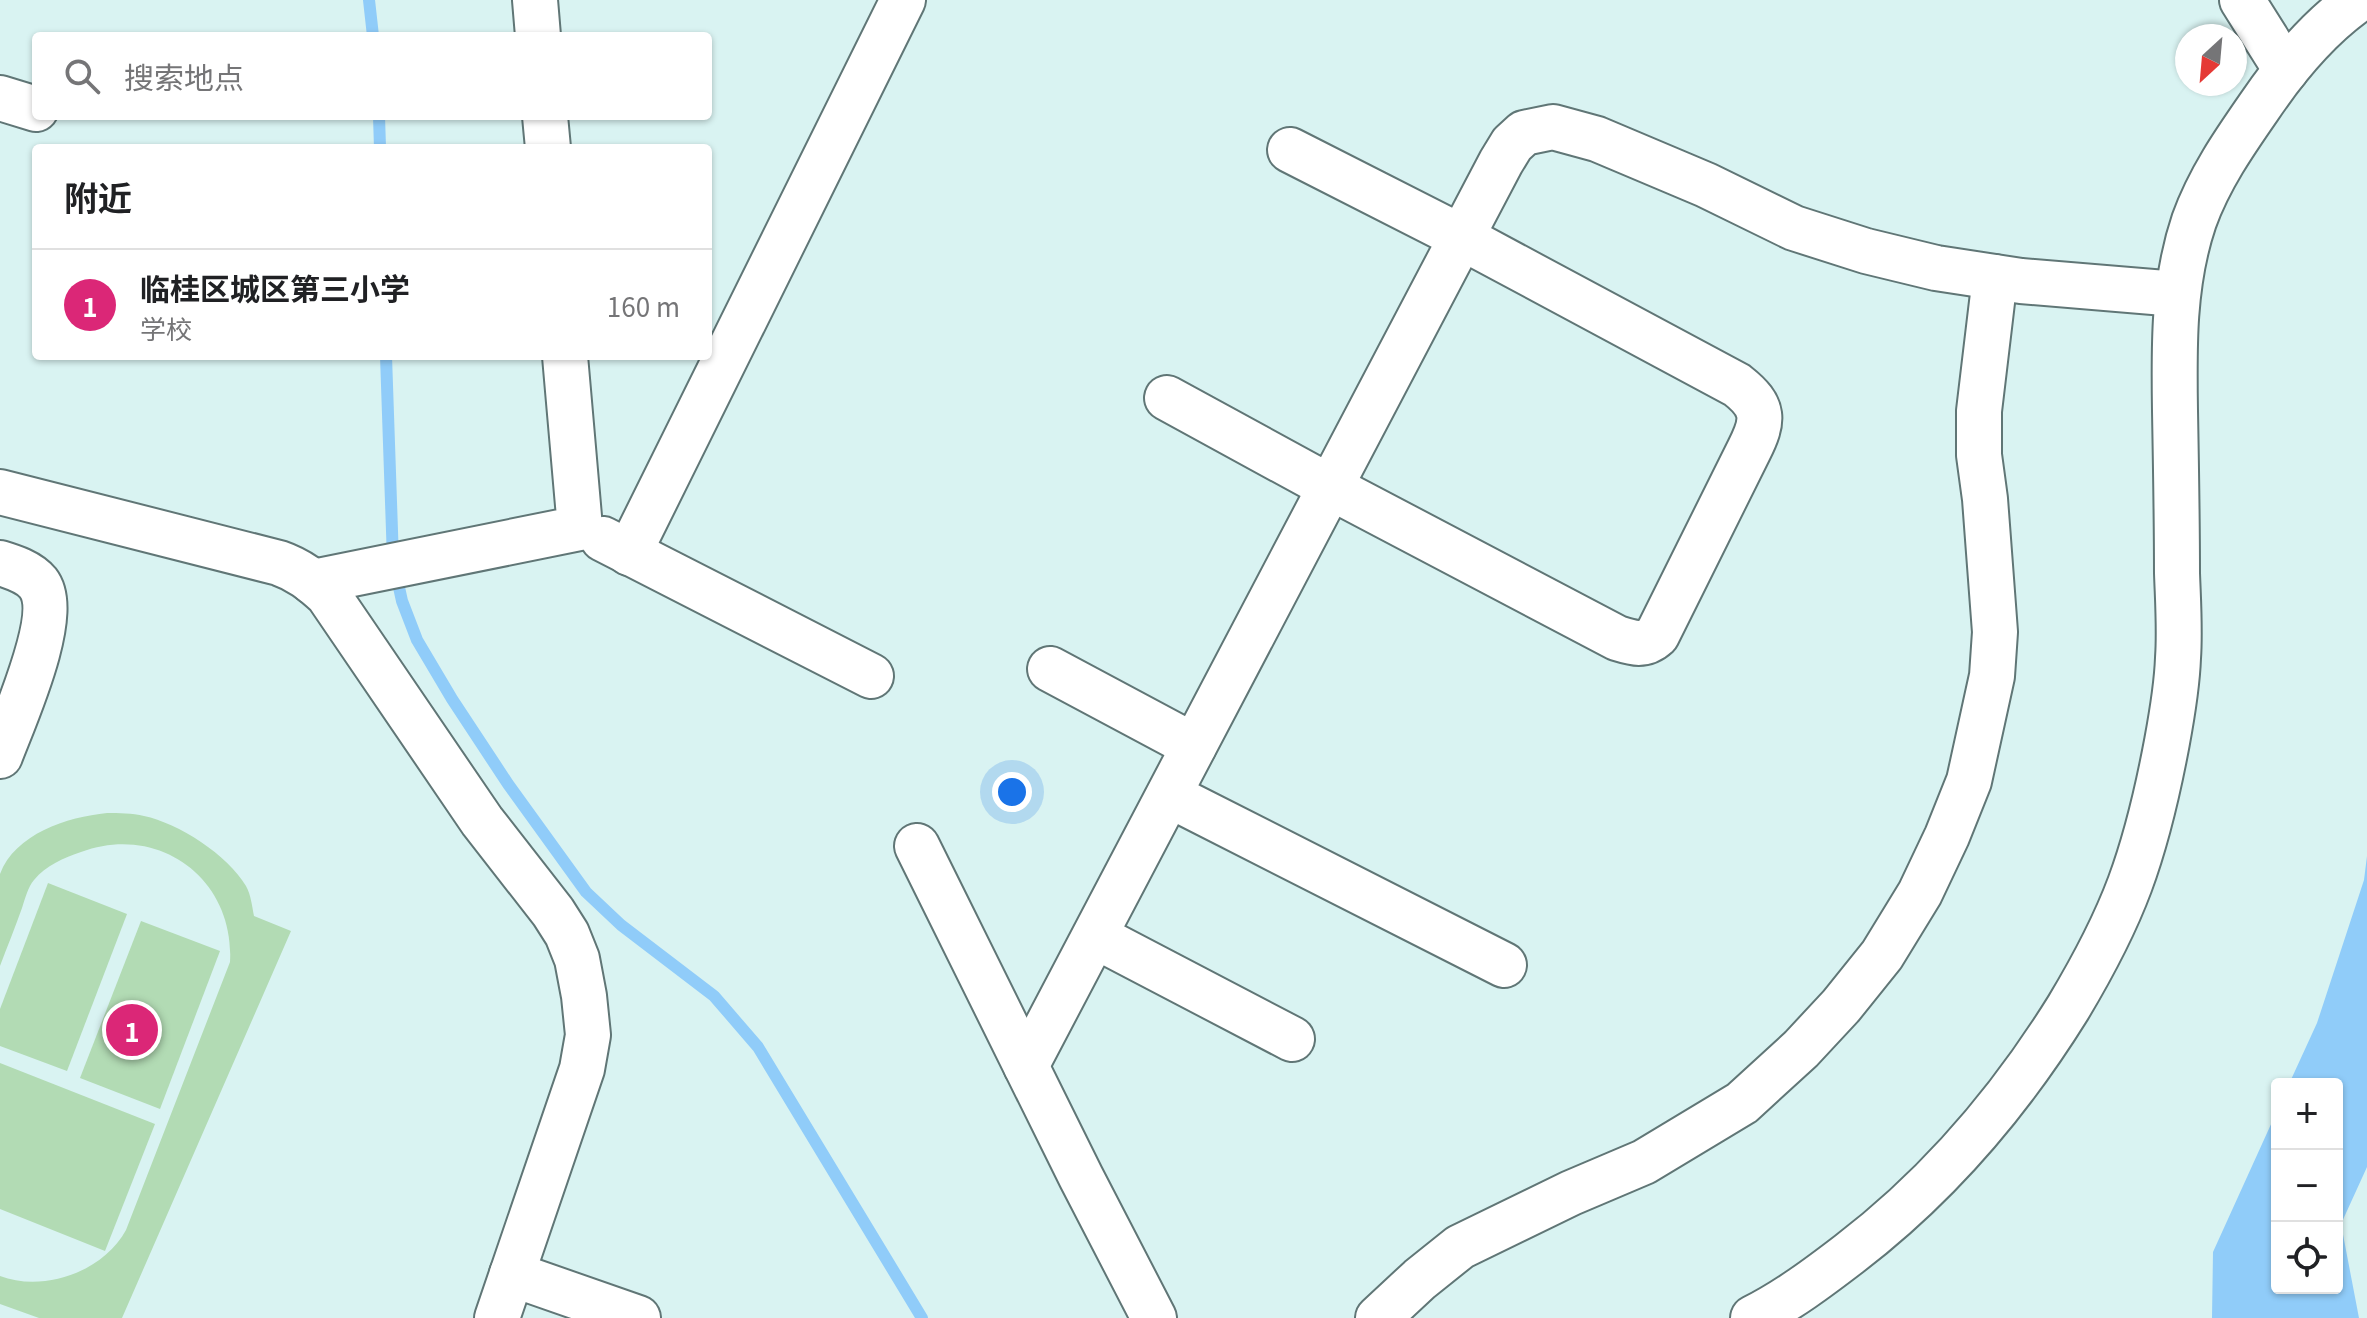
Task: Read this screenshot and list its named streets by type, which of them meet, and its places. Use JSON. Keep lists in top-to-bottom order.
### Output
{
  "north": "bottom left",
  "page": {
    "search": "搜索地点",
    "heading": "附近",
    "list": [
      {
        "mark": "1",
        "name": "临桂区城区第三小学",
        "note": "学校",
        "value": "160 m"
      }
    ],
    "pins": "1",
    "map_buttons": ["+", "−"]
  }
}
